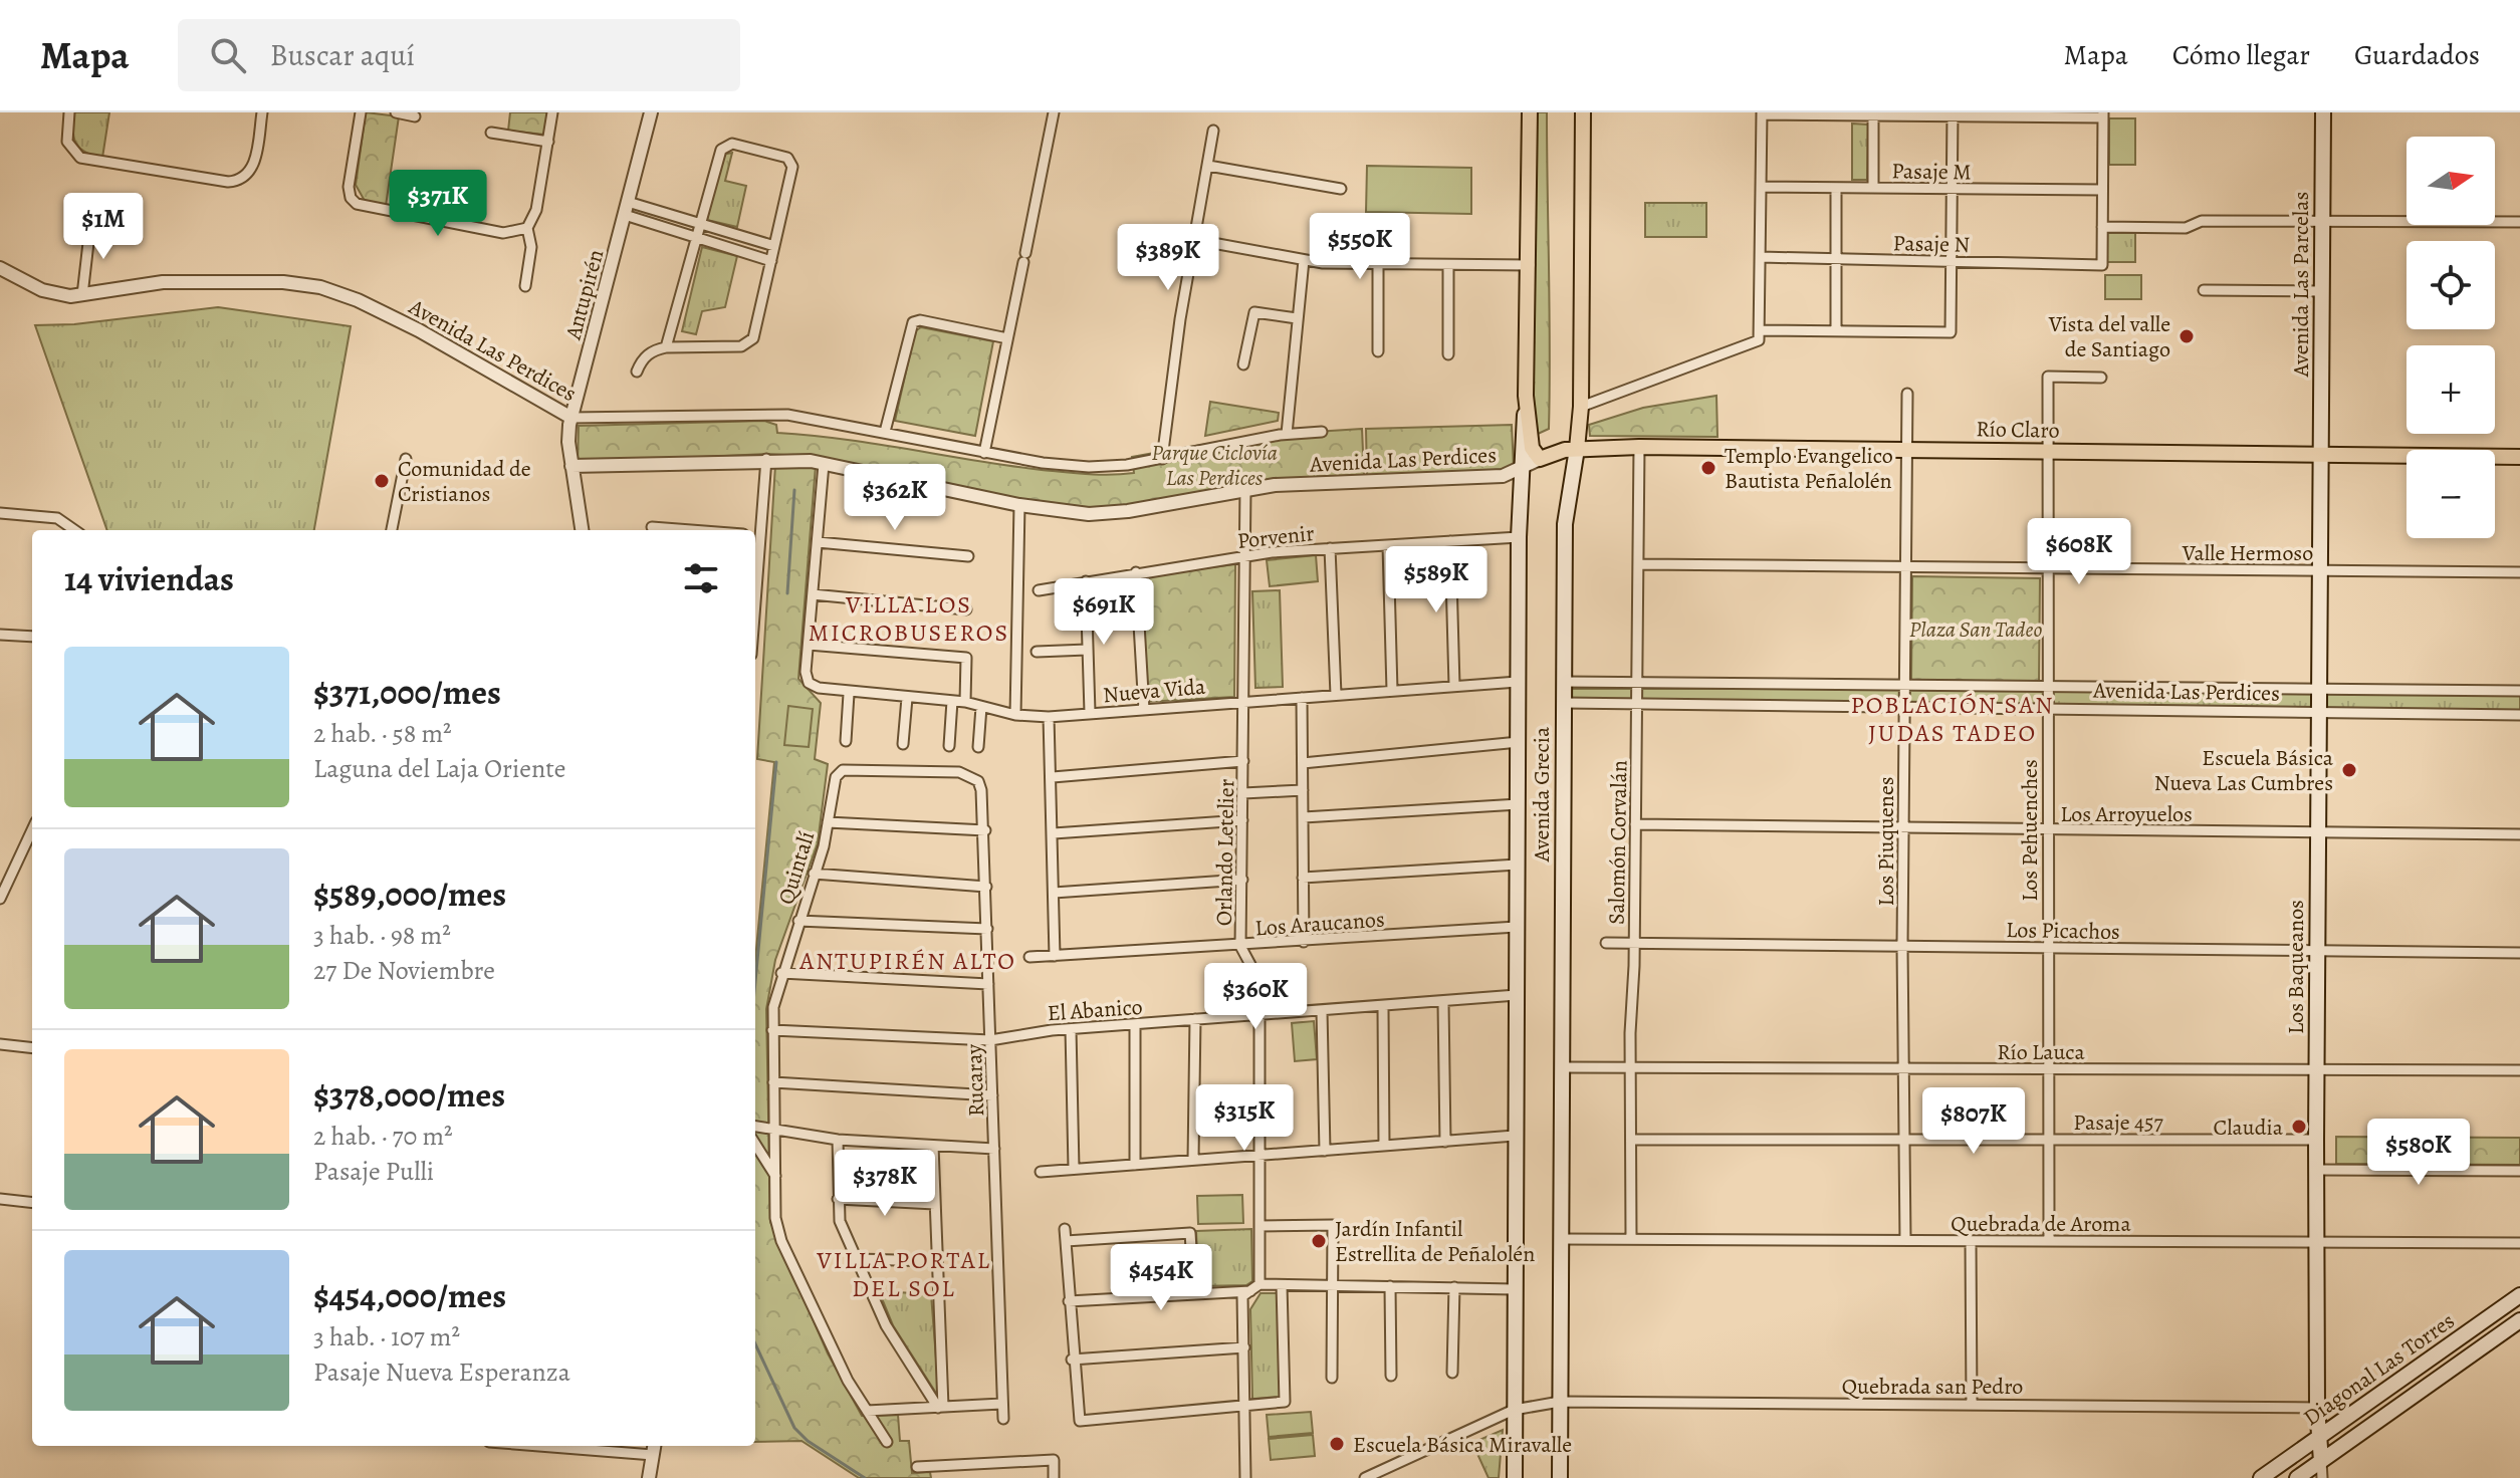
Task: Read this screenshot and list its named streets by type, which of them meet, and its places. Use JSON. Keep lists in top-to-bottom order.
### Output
{
  "streets": {
    "main road": [
      "Avenida Las Parcelas",
      "Río Claro",
      "Avenida Grecia",
      "Los Baqueanos",
      "Diagonal Las Torres"
    ],
    "street": [
      "Pasaje M",
      "Pasaje N",
      "Antupirén",
      "Avenida Las Perdices",
      "Porvenir",
      "Valle Hermoso",
      "Nueva Vida",
      "Los Arroyuelos",
      "Los Pehuenches",
      "Los Piuquenes",
      "Salomón Corvalán",
      "Orlando Letelier",
      "Quintalí",
      "Los Araucanos",
      "Los Picachos",
      "El Abanico",
      "Río Lauca",
      "Rucaray",
      "Pasaje 457",
      "Quebrada de Aroma",
      "Quebrada san Pedro"
    ]
  },
  "crossings": [
    ["Avenida Las Parcelas", "Río Claro"],
    ["Avenida Las Parcelas", "Los Baqueanos"],
    ["Antupirén", "Avenida Las Perdices"],
    ["Avenida Las Perdices", "Río Claro"],
    ["Avenida Las Perdices", "Avenida Grecia"],
    ["Avenida Las Perdices", "Los Pehuenches"],
    ["Avenida Las Perdices", "Los Piuquenes"],
    ["Avenida Las Perdices", "Salomón Corvalán"],
    ["Avenida Las Perdices", "Orlando Letelier"],
    ["Avenida Las Perdices", "Los Baqueanos"],
    ["Río Claro", "Avenida Grecia"],
    ["Río Claro", "Los Pehuenches"],
    ["Río Claro", "Los Piuquenes"],
    ["Río Claro", "Salomón Corvalán"],
    ["Río Claro", "Los Baqueanos"],
    ["Porvenir", "Avenida Grecia"],
    ["Porvenir", "Orlando Letelier"],
    ["Valle Hermoso", "Los Pehuenches"],
    ["Valle Hermoso", "Los Piuquenes"],
    ["Valle Hermoso", "Salomón Corvalán"],
    ["Valle Hermoso", "Los Baqueanos"],
    ["Nueva Vida", "Avenida Grecia"],
    ["Nueva Vida", "Orlando Letelier"],
    ["Avenida Grecia", "Los Araucanos"],
    ["Avenida Grecia", "El Abanico"],
    ["Avenida Grecia", "Río Lauca"],
    ["Avenida Grecia", "Quebrada de Aroma"],
    ["Avenida Grecia", "Quebrada san Pedro"],
    ["Los Arroyuelos", "Los Pehuenches"],
    ["Los Arroyuelos", "Los Piuquenes"],
    ["Los Arroyuelos", "Salomón Corvalán"],
    ["Los Arroyuelos", "Los Baqueanos"],
    ["Los Pehuenches", "Los Picachos"],
    ["Los Pehuenches", "Río Lauca"],
    ["Los Pehuenches", "Pasaje 457"],
    ["Los Pehuenches", "Quebrada de Aroma"],
    ["Los Piuquenes", "Los Picachos"],
    ["Los Piuquenes", "Río Lauca"],
    ["Los Piuquenes", "Pasaje 457"],
    ["Los Piuquenes", "Quebrada de Aroma"],
    ["Salomón Corvalán", "Los Picachos"],
    ["Salomón Corvalán", "Río Lauca"],
    ["Salomón Corvalán", "Pasaje 457"],
    ["Salomón Corvalán", "Quebrada de Aroma"],
    ["Orlando Letelier", "Los Araucanos"],
    ["Orlando Letelier", "El Abanico"],
    ["Quintalí", "El Abanico"],
    ["Quintalí", "Rucaray"],
    ["Los Picachos", "Los Baqueanos"],
    ["Los Baqueanos", "Río Lauca"],
    ["Los Baqueanos", "Pasaje 457"],
    ["Los Baqueanos", "Quebrada de Aroma"],
    ["Los Baqueanos", "Diagonal Las Torres"],
    ["Los Baqueanos", "Quebrada san Pedro"],
    ["El Abanico", "Rucaray"]
  ],
  "districts": [
    "VILLA LOS MICROBUSEROS",
    "POBLACIÓN SAN JUDAS TADEO",
    "ANTUPIRÉN ALTO",
    "VILLA PORTAL DEL SOL"
  ],
  "parks": ["Parque Ciclovía Las Perdices", "Plaza San Tadeo"],
  "places": [
    "Vista del valle de Santiago",
    "Templo Evangelico Bautista Peñalolén",
    "Comunidad de Cristianos",
    "Escuela Básica Nueva Las Cumbres",
    "Claudia",
    "Jardín Infantil Estrellita de Peñalolén",
    "Escuela Básica Miravalle"
  ],
  "north": "right",
  "page": {
    "header": "Mapa",
    "search": "Buscar aquí",
    "nav": ["Mapa", "Cómo llegar", "Guardados"],
    "map_buttons": ["+", "−"],
    "price": [
      "$371K",
      "$1M",
      "$550K",
      "$389K",
      "$362K",
      "$608K",
      "$589K",
      "$691K",
      "$360K",
      "$315K",
      "$807K",
      "$580K",
      "$378K",
      "$454K"
    ],
    "heading": "14 viviendas",
    "list": [
      {
        "name": "$371,000/mes",
        "note": "2 hab. · 58 m² · Laguna del Laja Oriente"
      },
      {
        "name": "$589,000/mes",
        "note": "3 hab. · 98 m² · 27 De Noviembre"
      },
      {
        "name": "$378,000/mes",
        "note": "2 hab. · 70 m² · Pasaje Pulli"
      },
      {
        "name": "$454,000/mes",
        "note": "3 hab. · 107 m² · Pasaje Nueva Esperanza"
      }
    ]
  }
}
